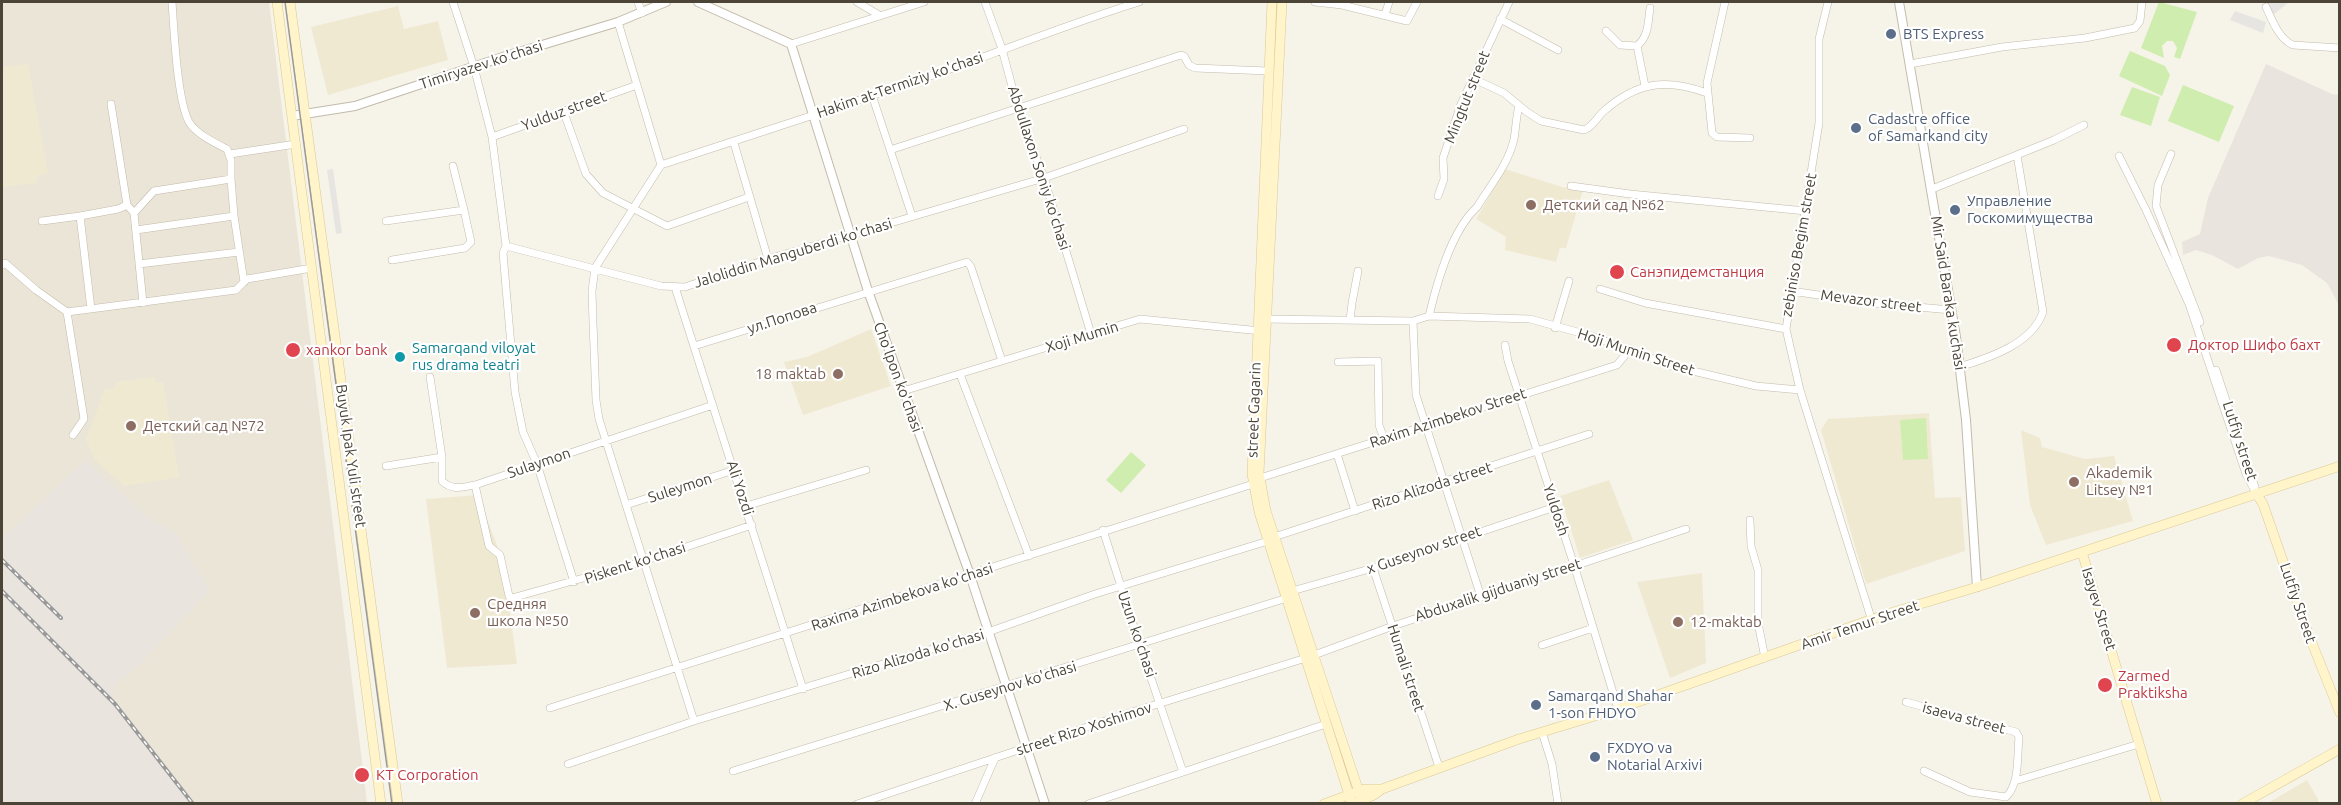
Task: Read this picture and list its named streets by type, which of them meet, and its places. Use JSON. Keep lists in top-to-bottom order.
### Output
{
  "streets": {
    "main road": [
      "street Gagarin",
      "Buyuk Ipak Yuli street",
      "Lutfiy Street",
      "Isayev Street",
      "Amir Temur Street"
    ],
    "street": [
      "Timiryazev ko'chasi",
      "Hakim at-Termiziy ko'chasi",
      "Mingtut street",
      "Yulduz street",
      "Abdullaxon Soniy ko'chasi",
      "zebiniso Begim street",
      "Jaloliddin Manguberdi ko'chasi",
      "Mir Said Baraka kuchasi",
      "Mevazor street",
      "ул.Попова",
      "Xoji Mumin",
      "Hoji Mumin Street",
      "Cho'lpon ko'chasi",
      "Raxim Azimbekov Street",
      "Lutfiy street",
      "Sulaymon",
      "Rizo Alizoda street",
      "Suleymon",
      "Ali Yozdi",
      "Yuldosh",
      "x Guseynov street",
      "Piskent ko'chasi",
      "Abduxalik gijduaniy street",
      "Raxima Azimbekova ko'chasi",
      "Uzun ko'chasi",
      "Rizo Alizoda ko'chasi",
      "Humali street",
      "X. Guseynov ko'chasi",
      "street Rizo Xoshimov"
    ]
  },
  "crossings": [
    ["Timiryazev ko'chasi", "Buyuk Ipak Yuli street"],
    ["Hakim at-Termiziy ko'chasi", "Abdullaxon Soniy ko'chasi"],
    ["Hakim at-Termiziy ko'chasi", "Cho'lpon ko'chasi"],
    ["Abdullaxon Soniy ko'chasi", "Jaloliddin Manguberdi ko'chasi"],
    ["Abdullaxon Soniy ko'chasi", "Xoji Mumin"],
    ["zebiniso Begim street", "Mevazor street"],
    ["zebiniso Begim street", "Hoji Mumin Street"],
    ["zebiniso Begim street", "Amir Temur Street"],
    ["Jaloliddin Manguberdi ko'chasi", "Cho'lpon ko'chasi"],
    ["Jaloliddin Manguberdi ko'chasi", "Ali Yozdi"],
    ["Mir Said Baraka kuchasi", "Mevazor street"],
    ["Mir Said Baraka kuchasi", "Amir Temur Street"],
    ["ул.Попова", "Xoji Mumin"],
    ["ул.Попова", "Cho'lpon ko'chasi"],
    ["ул.Попова", "Ali Yozdi"],
    ["Xoji Mumin", "Cho'lpon ko'chasi"],
    ["Xoji Mumin", "street Gagarin"],
    ["Hoji Mumin Street", "street Gagarin"],
    ["Hoji Mumin Street", "Raxim Azimbekov Street"],
    ["Cho'lpon ko'chasi", "Raxima Azimbekova ko'chasi"],
    ["Cho'lpon ko'chasi", "Rizo Alizoda ko'chasi"],
    ["Cho'lpon ko'chasi", "X. Guseynov ko'chasi"],
    ["Cho'lpon ko'chasi", "street Rizo Xoshimov"],
    ["street Gagarin", "Raxim Azimbekov Street"],
    ["street Gagarin", "Rizo Alizoda street"],
    ["street Gagarin", "x Guseynov street"],
    ["street Gagarin", "Abduxalik gijduaniy street"],
    ["street Gagarin", "Raxima Azimbekova ko'chasi"],
    ["street Gagarin", "Amir Temur Street"],
    ["street Gagarin", "Rizo Alizoda ko'chasi"],
    ["street Gagarin", "X. Guseynov ko'chasi"],
    ["street Gagarin", "street Rizo Xoshimov"],
    ["Raxim Azimbekov Street", "Yuldosh"],
    ["Raxim Azimbekov Street", "Raxima Azimbekova ko'chasi"],
    ["Lutfiy street", "Lutfiy Street"],
    ["Lutfiy street", "Amir Temur Street"],
    ["Sulaymon", "Ali Yozdi"],
    ["Sulaymon", "Piskent ko'chasi"],
    ["Rizo Alizoda street", "Yuldosh"],
    ["Rizo Alizoda street", "Rizo Alizoda ko'chasi"],
    ["Suleymon", "Ali Yozdi"],
    ["Ali Yozdi", "Piskent ko'chasi"],
    ["Ali Yozdi", "Raxima Azimbekova ko'chasi"],
    ["Ali Yozdi", "Rizo Alizoda ko'chasi"],
    ["Yuldosh", "x Guseynov street"],
    ["Yuldosh", "Abduxalik gijduaniy street"],
    ["Yuldosh", "Amir Temur Street"],
    ["x Guseynov street", "Humali street"],
    ["x Guseynov street", "X. Guseynov ko'chasi"],
    ["Abduxalik gijduaniy street", "Humali street"],
    ["Abduxalik gijduaniy street", "street Rizo Xoshimov"],
    ["Raxima Azimbekova ko'chasi", "Uzun ko'chasi"],
    ["Lutfiy Street", "Amir Temur Street"],
    ["Isayev Street", "Amir Temur Street"],
    ["Amir Temur Street", "Humali street"],
    ["Uzun ko'chasi", "Rizo Alizoda ko'chasi"],
    ["Uzun ko'chasi", "X. Guseynov ko'chasi"],
    ["Uzun ko'chasi", "street Rizo Xoshimov"]
  ],
  "places": [
    "BTS Express",
    "Cadastre office of Samarkand city",
    "Детский сад №62",
    "Управление Госкомимущества",
    "Санэпидемстанция",
    "Доктор Шифо бахт",
    "xankor bank",
    "Samarqand viloyat rus drama teatri",
    "18 maktab",
    "Детский сад №72",
    "Akademik Litsey №1",
    "Средняя школа №50",
    "12-maktab",
    "Zarmed Praktiksha",
    "Samarqand Shahar 1-son FHDYO",
    "FXDYO va Notarial Arxivi",
    "KT Corporation"
  ]
}
